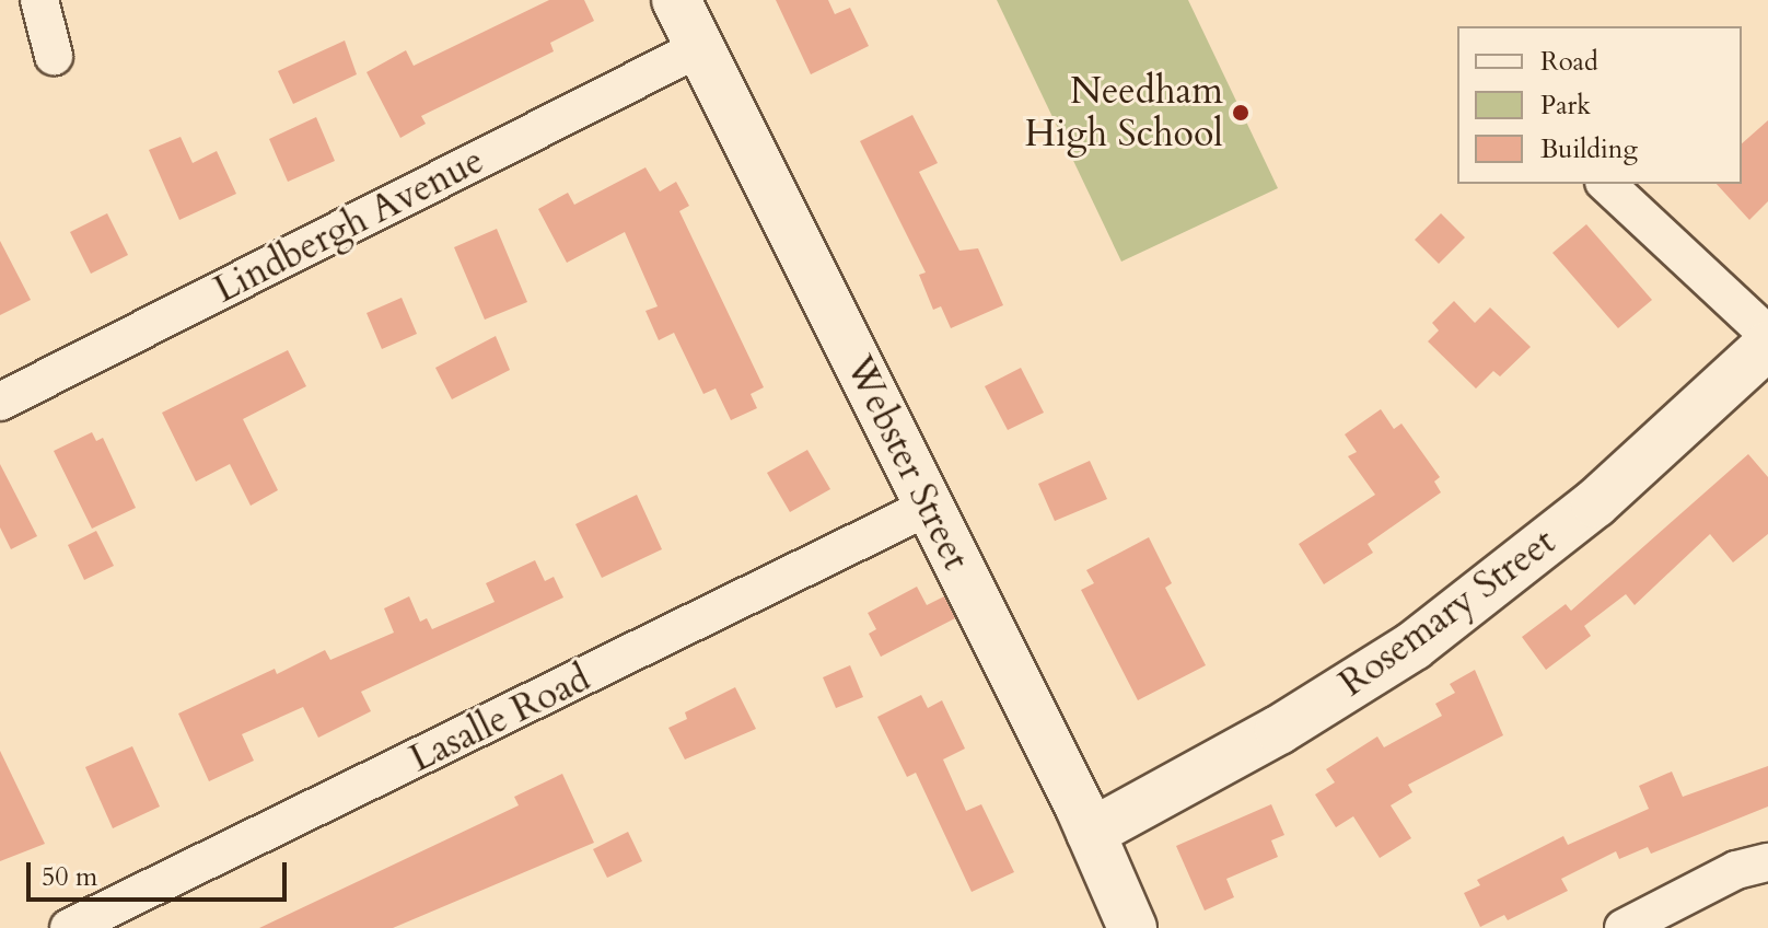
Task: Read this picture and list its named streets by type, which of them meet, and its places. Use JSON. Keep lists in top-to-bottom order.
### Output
{
  "streets": {
    "street": [
      "Lindbergh Avenue",
      "Webster Street",
      "Rosemary Street",
      "Lasalle Road"
    ]
  },
  "crossings": [
    ["Lindbergh Avenue", "Webster Street"],
    ["Webster Street", "Rosemary Street"],
    ["Webster Street", "Lasalle Road"]
  ],
  "places": ["Needham High School"],
  "legend": ["Road", "Park", "Building"],
  "scale_bar": "50 m"
}
